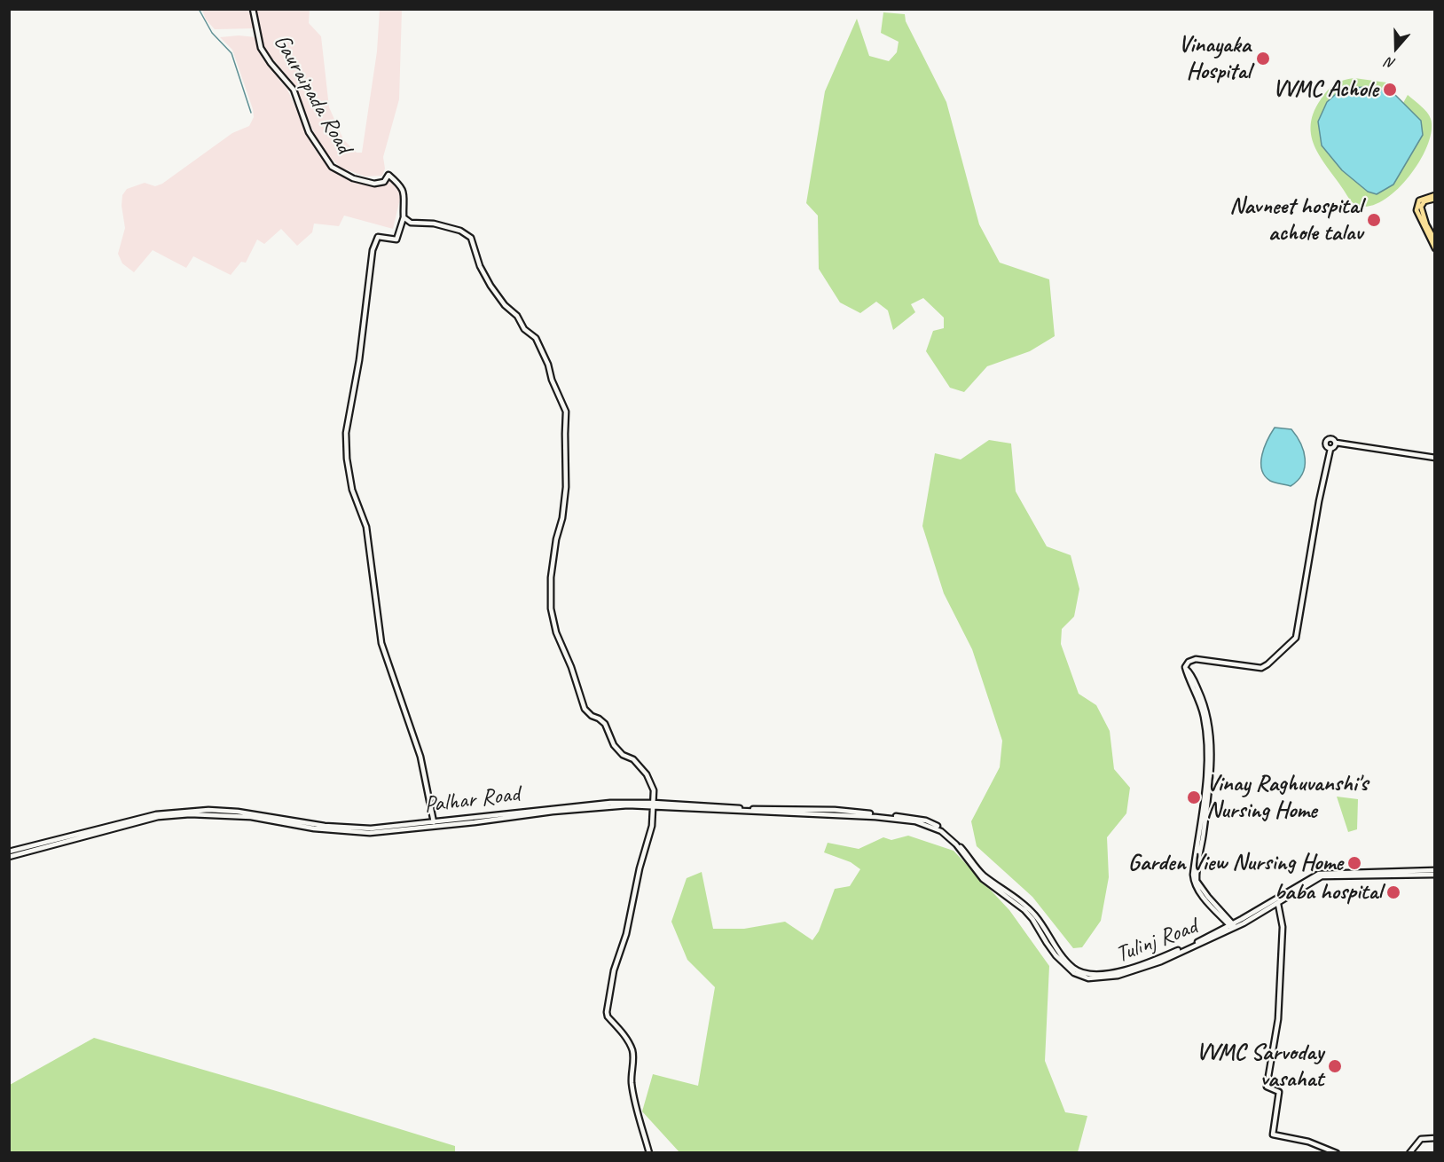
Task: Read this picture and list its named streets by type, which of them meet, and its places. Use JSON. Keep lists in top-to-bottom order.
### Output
{
  "streets": {
    "street": ["Gauraipada Road", "Palhar Road", "Tulinj Road"]
  },
  "crossings": [
    ["Palhar Road", "Tulinj Road"]
  ],
  "places": [
    "Vinayaka Hospital",
    "VVMC Achole",
    "Navneet hospital achole talav",
    "Vinay Raghuvanshi's Nursing Home",
    "Garden View Nursing Home",
    "baba hospital",
    "VVMC Sarvoday vasahat"
  ],
  "north": "bottom"
}
